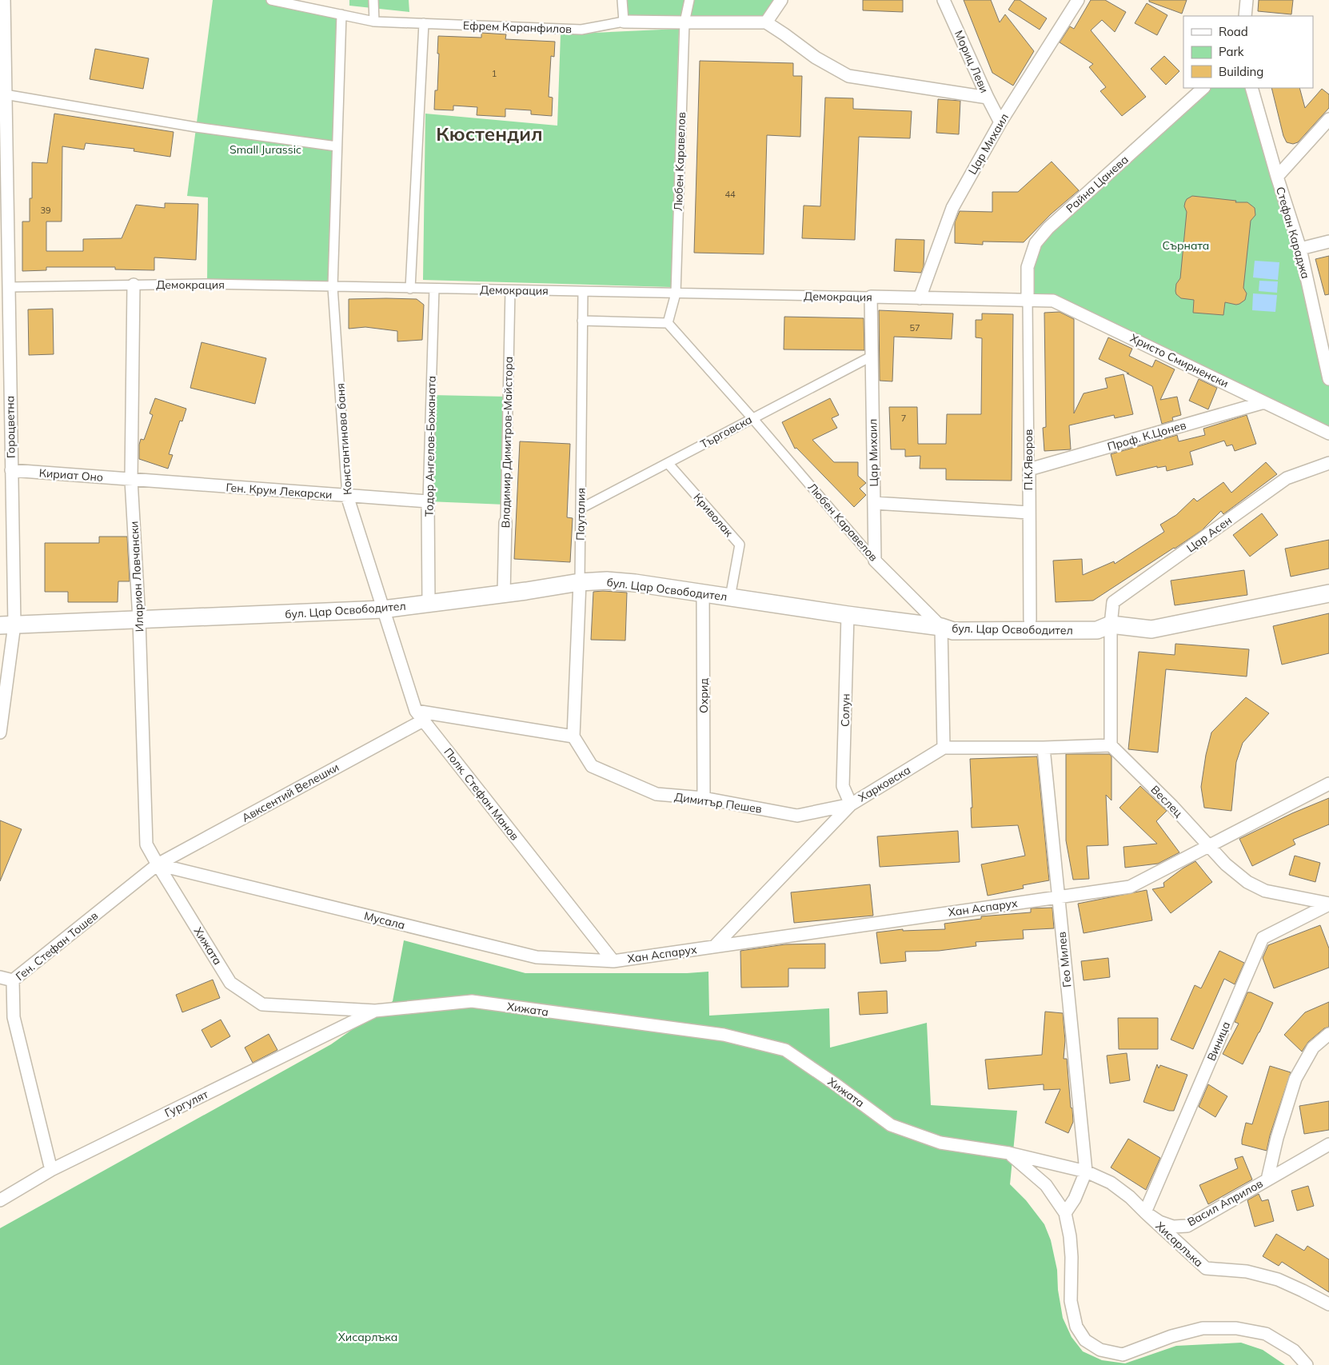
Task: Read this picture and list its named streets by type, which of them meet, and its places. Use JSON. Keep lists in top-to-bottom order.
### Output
{
  "streets": {
    "main road": ["бул. Цар Освободител"],
    "street": [
      "Ефрем Каранфилов",
      "Мориц Леви",
      "Цар Михаил",
      "Любен Kаравелов",
      "Райна Цанева",
      "Стефан Караджа",
      "Демокрация",
      "Христо Смирненски",
      "Гороцветна",
      "Търговска",
      "Проф. К.Цонев",
      "Константинова баня",
      "Владимир Димитров-Майстора",
      "Тодор Ангелов-Божаната",
      "П.К.Яворов",
      "Кириат Оно",
      "Ген. Крум Лекарски",
      "Пауталия",
      "Криволак",
      "Цар Асен",
      "Иларион Ловчански",
      "Охрид",
      "Солун",
      "Харковска",
      "Авксентий Велешки",
      "Полк. Стефан Манов",
      "Веслец",
      "Димитър Пешев",
      "Хан Аспарух",
      "Мусала",
      "Ген. Стефан Тошев",
      "Хижата",
      "Гео Милев",
      "Виница",
      "Гургулят",
      "Васил Априлов",
      "Хисарлъка"
    ]
  },
  "crossings": [
    ["Ефрем Каранфилов", "Любен Kаравелов"],
    ["Ефрем Каранфилов", "Константинова баня"],
    ["Мориц Леви", "Цар Михаил"],
    ["Цар Михаил", "Любен Kаравелов"],
    ["Цар Михаил", "Демокрация"],
    ["Цар Михаил", "Търговска"],
    ["Любен Kаравелов", "Демокрация"],
    ["Любен Kаравелов", "Търговска"],
    ["Любен Kаравелов", "бул. Цар Освободител"],
    ["Райна Цанева", "Демокрация"],
    ["Райна Цанева", "Христо Смирненски"],
    ["Райна Цанева", "П.К.Яворов"],
    ["Демокрация", "Христо Смирненски"],
    ["Демокрация", "Гороцветна"],
    ["Демокрация", "Константинова баня"],
    ["Демокрация", "Владимир Димитров-Майстора"],
    ["Демокрация", "Тодор Ангелов-Божаната"],
    ["Демокрация", "П.К.Яворов"],
    ["Демокрация", "Пауталия"],
    ["Демокрация", "Иларион Ловчански"],
    ["Христо Смирненски", "Проф. К.Цонев"],
    ["Христо Смирненски", "П.К.Яворов"],
    ["Гороцветна", "Кириат Оно"],
    ["Гороцветна", "бул. Цар Освободител"],
    ["Търговска", "Пауталия"],
    ["Търговска", "Криволак"],
    ["Проф. К.Цонев", "П.К.Яворов"],
    ["Константинова баня", "Ген. Крум Лекарски"],
    ["Константинова баня", "бул. Цар Освободител"],
    ["Константинова баня", "Полк. Стефан Манов"],
    ["Владимир Димитров-Майстора", "бул. Цар Освободител"],
    ["Тодор Ангелов-Божаната", "Ген. Крум Лекарски"],
    ["Тодор Ангелов-Божаната", "бул. Цар Освободител"],
    ["Кириат Оно", "Ген. Крум Лекарски"],
    ["Кириат Оно", "Иларион Ловчански"],
    ["Ген. Крум Лекарски", "Иларион Ловчански"],
    ["Пауталия", "бул. Цар Освободител"],
    ["Пауталия", "Димитър Пешев"],
    ["Криволак", "бул. Цар Освободител"],
    ["Цар Асен", "бул. Цар Освободител"],
    ["Иларион Ловчански", "бул. Цар Освободител"],
    ["Иларион Ловчански", "Авксентий Велешки"],
    ["Иларион Ловчански", "Мусала"],
    ["Иларион Ловчански", "Ген. Стефан Тошев"],
    ["Иларион Ловчански", "Хижата"],
    ["бул. Цар Освободител", "Охрид"],
    ["бул. Цар Освободител", "Солун"],
    ["бул. Цар Освободител", "Полк. Стефан Манов"],
    ["Охрид", "Димитър Пешев"],
    ["Солун", "Харковска"],
    ["Солун", "Димитър Пешев"],
    ["Харковска", "Димитър Пешев"],
    ["Харковска", "Хан Аспарух"],
    ["Авксентий Велешки", "Полк. Стефан Манов"],
    ["Авксентий Велешки", "Мусала"],
    ["Авксентий Велешки", "Ген. Стефан Тошев"],
    ["Авксентий Велешки", "Хижата"],
    ["Полк. Стефан Манов", "Хан Аспарух"],
    ["Полк. Стефан Манов", "Мусала"],
    ["Веслец", "Хан Аспарух"],
    ["Веслец", "Виница"],
    ["Хан Аспарух", "Мусала"],
    ["Хан Аспарух", "Гео Милев"],
    ["Мусала", "Ген. Стефан Тошев"],
    ["Мусала", "Хижата"],
    ["Ген. Стефан Тошев", "Хижата"],
    ["Ген. Стефан Тошев", "Гургулят"],
    ["Хижата", "Гургулят"],
    ["Хижата", "Васил Априлов"],
    ["Гео Милев", "Васил Априлов"],
    ["Виница", "Васил Априлов"],
    ["Виница", "Хисарлъка"],
    ["Васил Априлов", "Хисарлъка"]
  ],
  "districts": ["Кюстендил"],
  "parks": ["Small Jurassic", "Сърната", "Хисарлъка"],
  "house_numbers": [
    "1",
    "44",
    "39",
    "57",
    "7"
  ],
  "legend": ["Road", "Park", "Building"]
}
